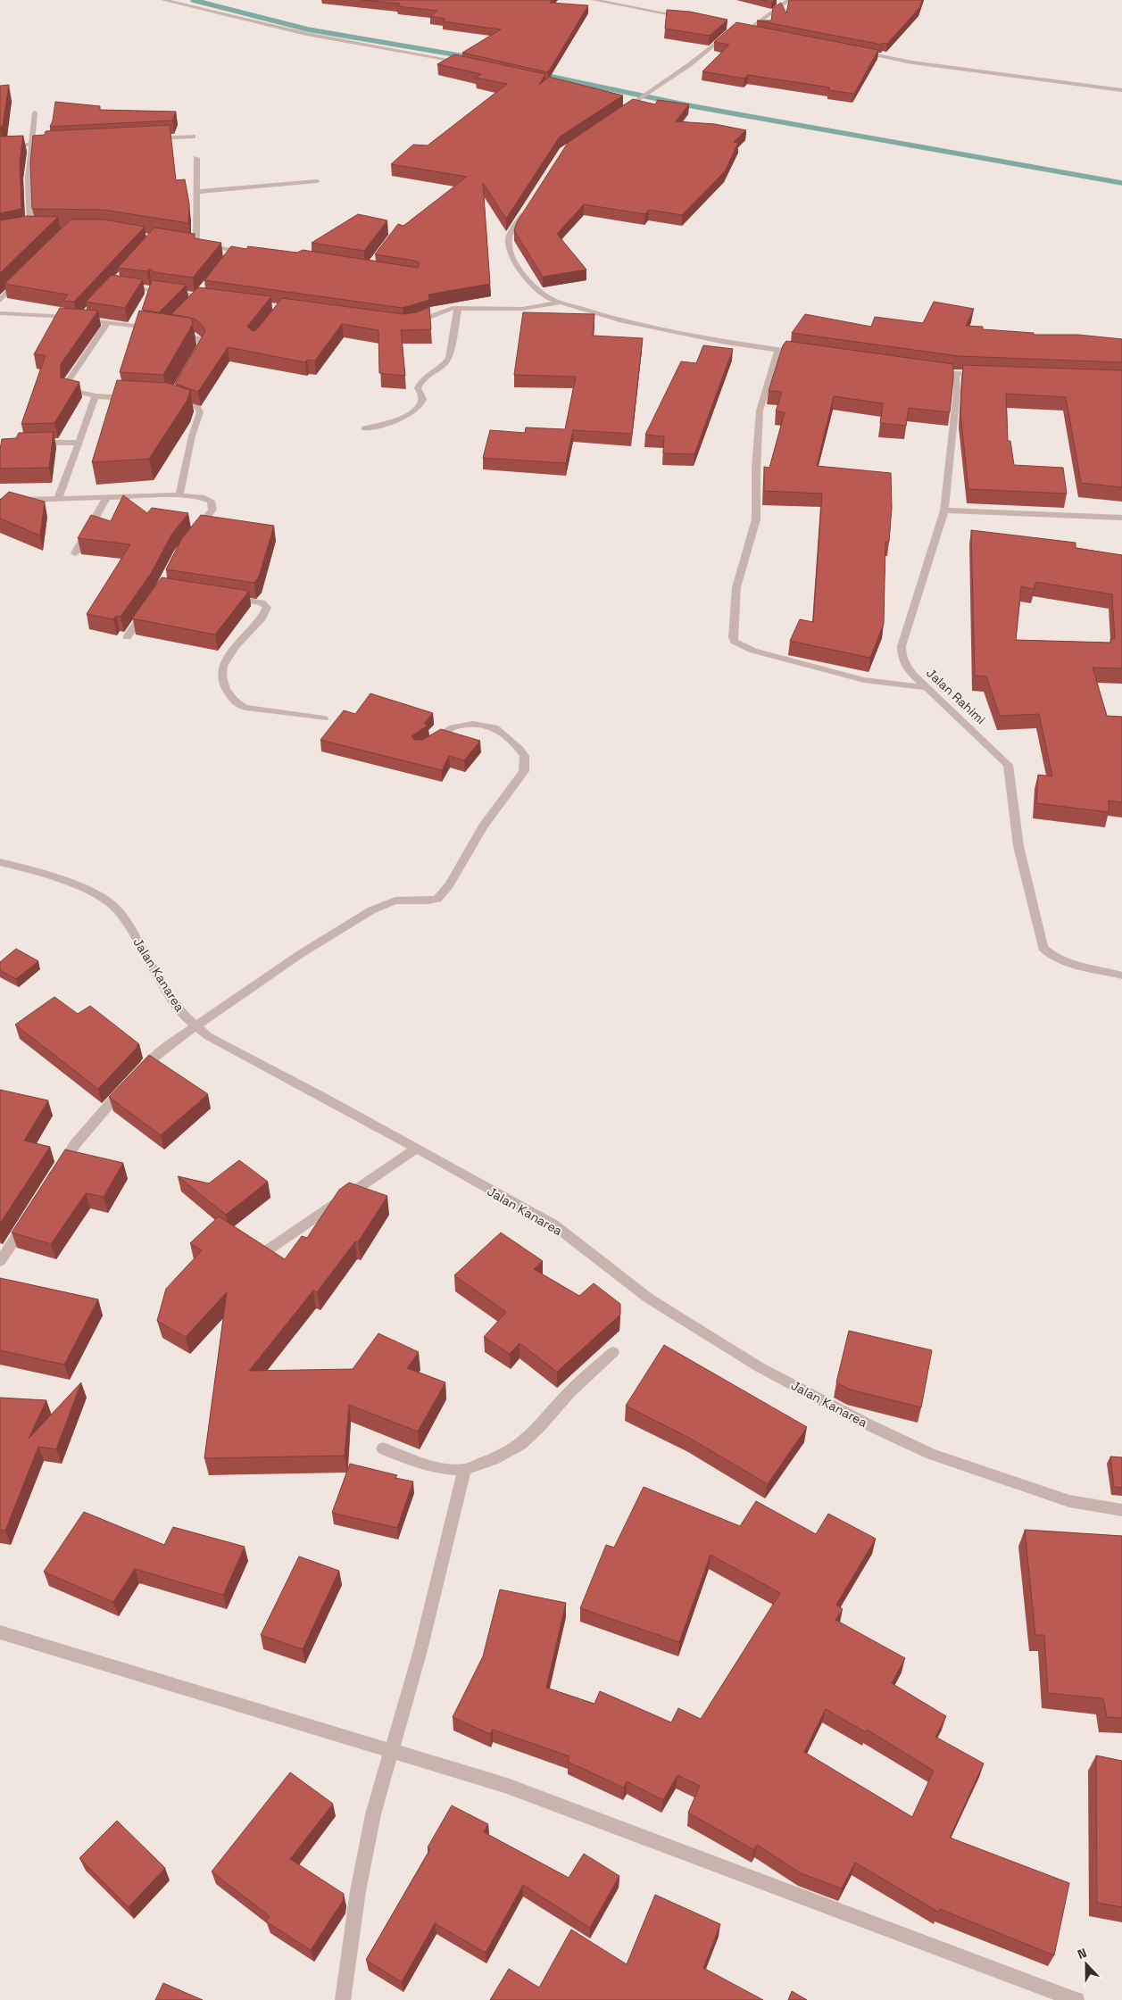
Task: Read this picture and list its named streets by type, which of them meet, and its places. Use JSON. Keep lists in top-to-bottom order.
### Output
{
  "streets": {
    "street": ["Jalan Rahimi", "Jalan Kanarea"]
  },
  "north": "top"
}
